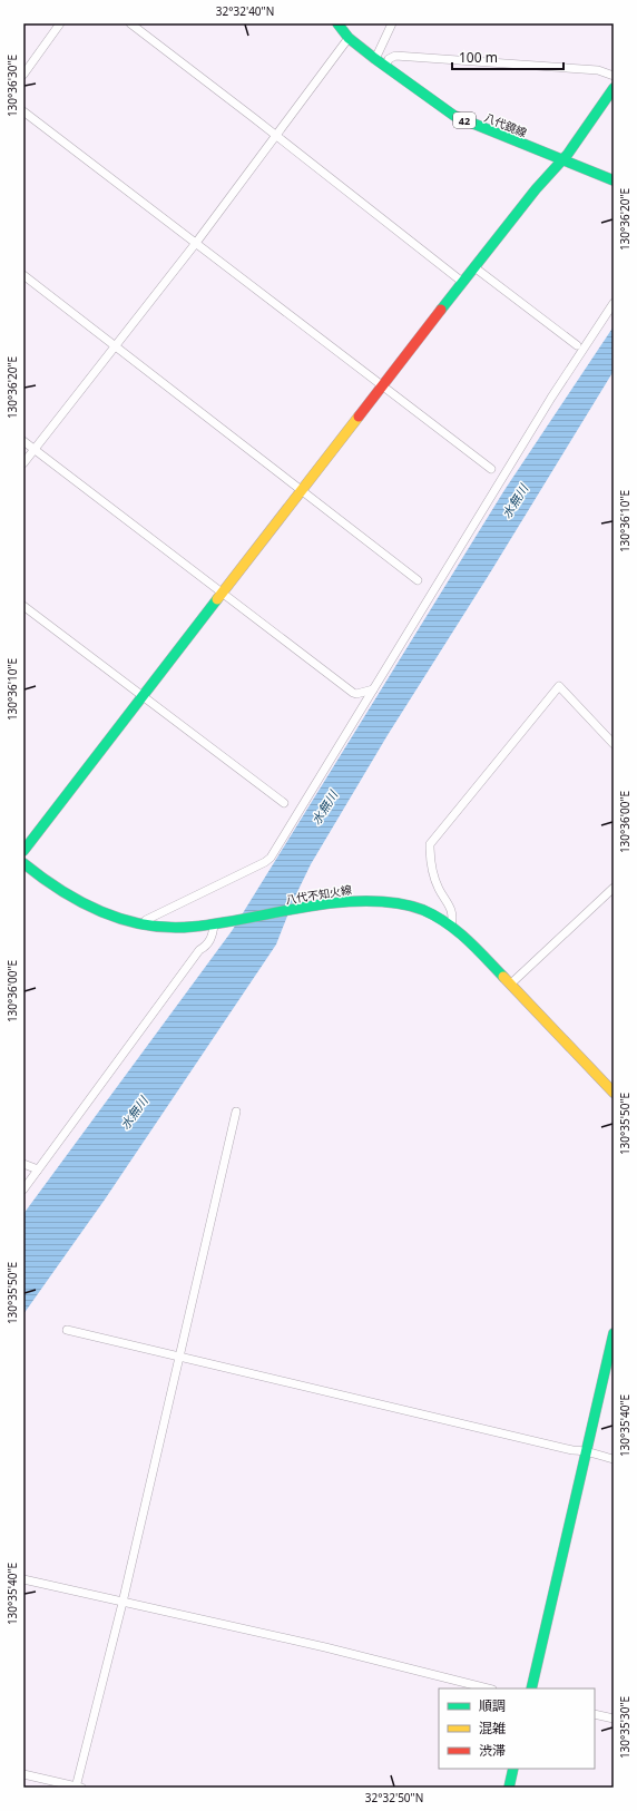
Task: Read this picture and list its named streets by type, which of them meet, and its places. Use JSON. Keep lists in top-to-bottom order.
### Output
{
  "streets": {
    "main road": ["42", "八代鏡線", "八代不知火線"]
  },
  "water": ["水無川"],
  "legend": ["順調", "混雑", "渋滞"],
  "scale_bar": "100 m",
  "coordinates": [
    "32°32'40\"N",
    "130°36'30\"E",
    "130°36'20\"E",
    "130°36'10\"E",
    "130°36'00\"E",
    "130°35'50\"E",
    "130°35'40\"E",
    "130°35'30\"E",
    "32°32'50\"N"
  ]
}
